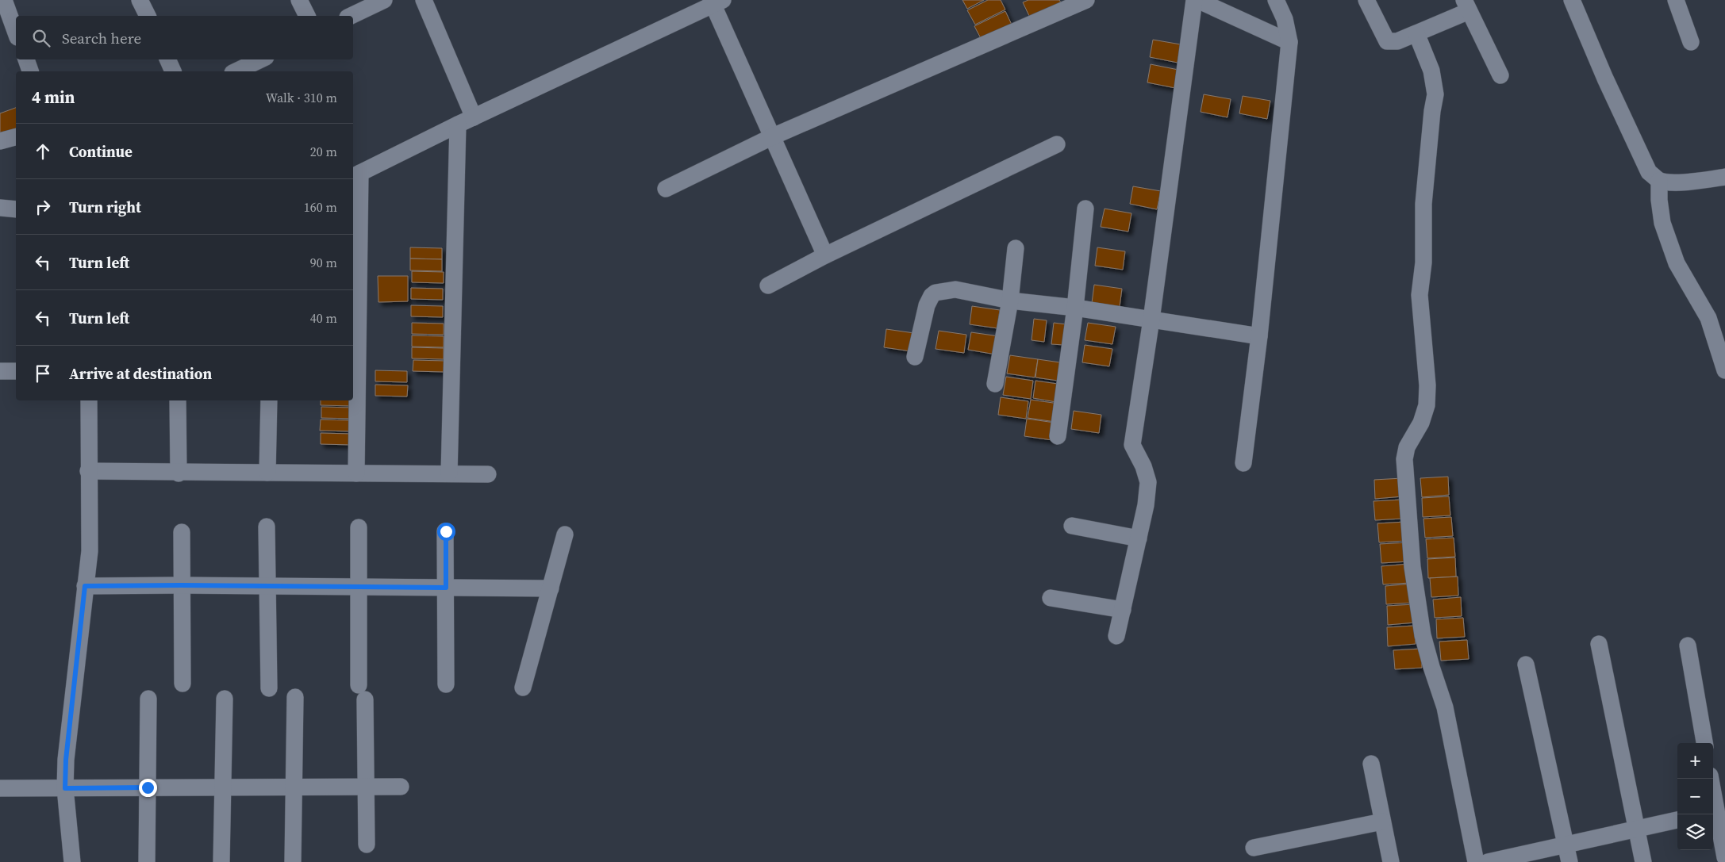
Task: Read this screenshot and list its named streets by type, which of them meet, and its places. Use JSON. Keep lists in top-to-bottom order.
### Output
{
  "page": {
    "search": "Search here",
    "heading": ["4 min", "Walk · 310 m"],
    "list": [
      ["Continue", "20 m"],
      ["Turn right", "160 m"],
      ["Turn left", "90 m"],
      ["Turn left", "40 m"],
      "Arrive at destination"
    ],
    "map_buttons": ["+", "−"]
  }
}
